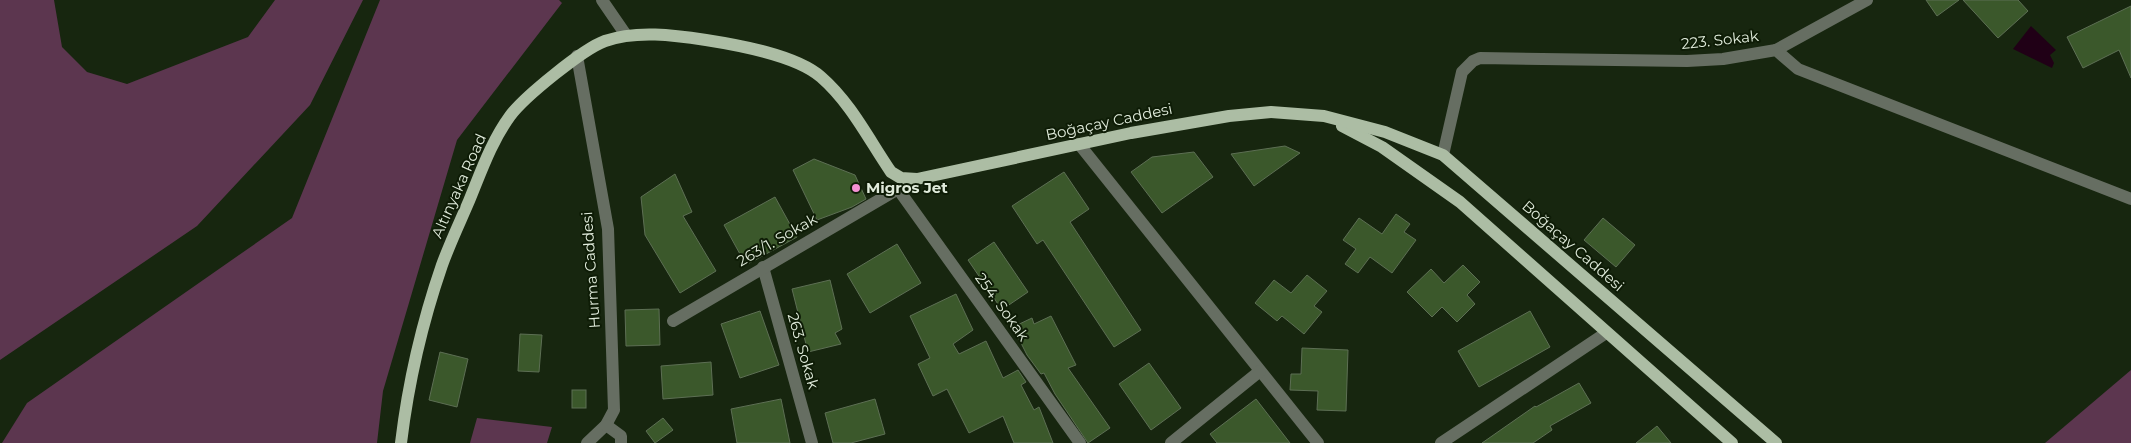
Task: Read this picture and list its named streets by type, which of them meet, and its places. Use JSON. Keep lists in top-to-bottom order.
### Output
{
  "streets": {
    "main road": ["Boğaçay Caddesi", "Altınyaka Road"],
    "street": [
      "223. Sokak",
      "263/1. Sokak",
      "Hurma Caddesi",
      "254. Sokak",
      "263. Sokak"
    ]
  },
  "crossings": [
    ["223. Sokak", "Boğaçay Caddesi"],
    ["Boğaçay Caddesi", "Altınyaka Road"],
    ["Boğaçay Caddesi", "263/1. Sokak"],
    ["Boğaçay Caddesi", "254. Sokak"],
    ["Altınyaka Road", "263/1. Sokak"],
    ["Altınyaka Road", "Hurma Caddesi"],
    ["Altınyaka Road", "254. Sokak"],
    ["263/1. Sokak", "254. Sokak"],
    ["263/1. Sokak", "263. Sokak"]
  ],
  "places": ["Migros Jet"]
}
